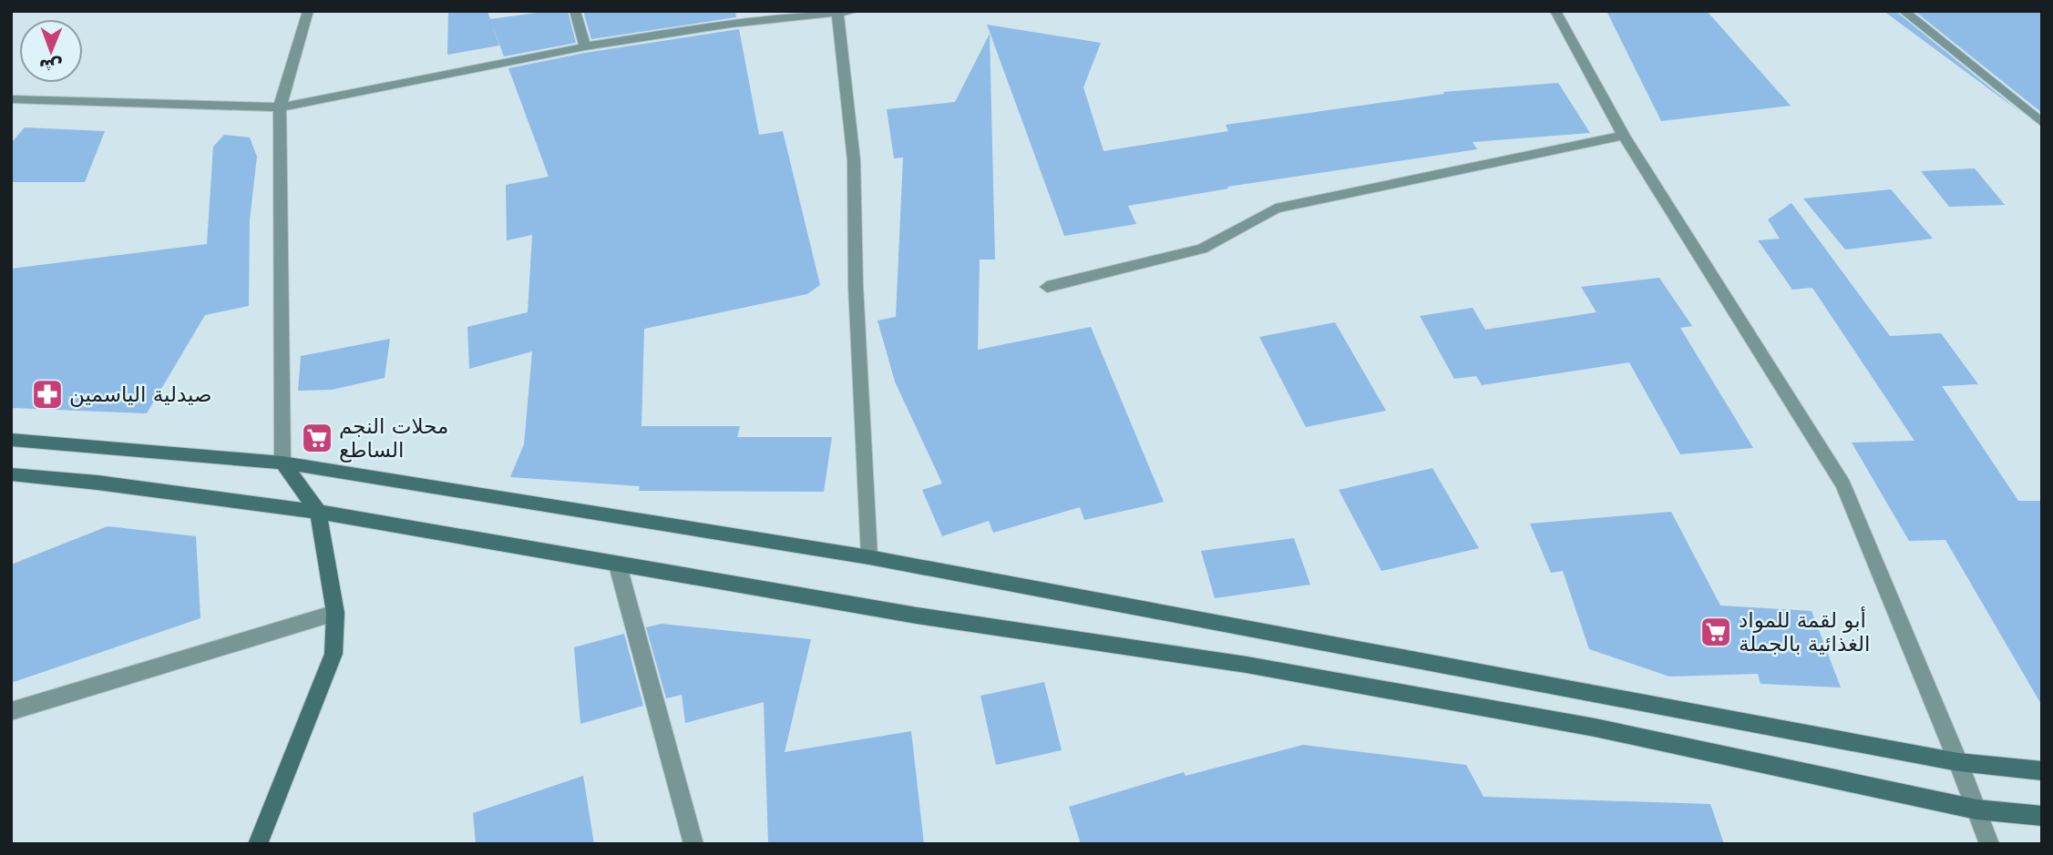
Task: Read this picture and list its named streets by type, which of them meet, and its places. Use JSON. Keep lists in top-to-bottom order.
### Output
{
  "places": {
    "pharmacy": ["صيدلية الياسمين"],
    "supermarket": ["محلات النجم الساطع", "أبو لقمة للمواد الغذائية بالجملة"]
  },
  "north": "bottom"
}
